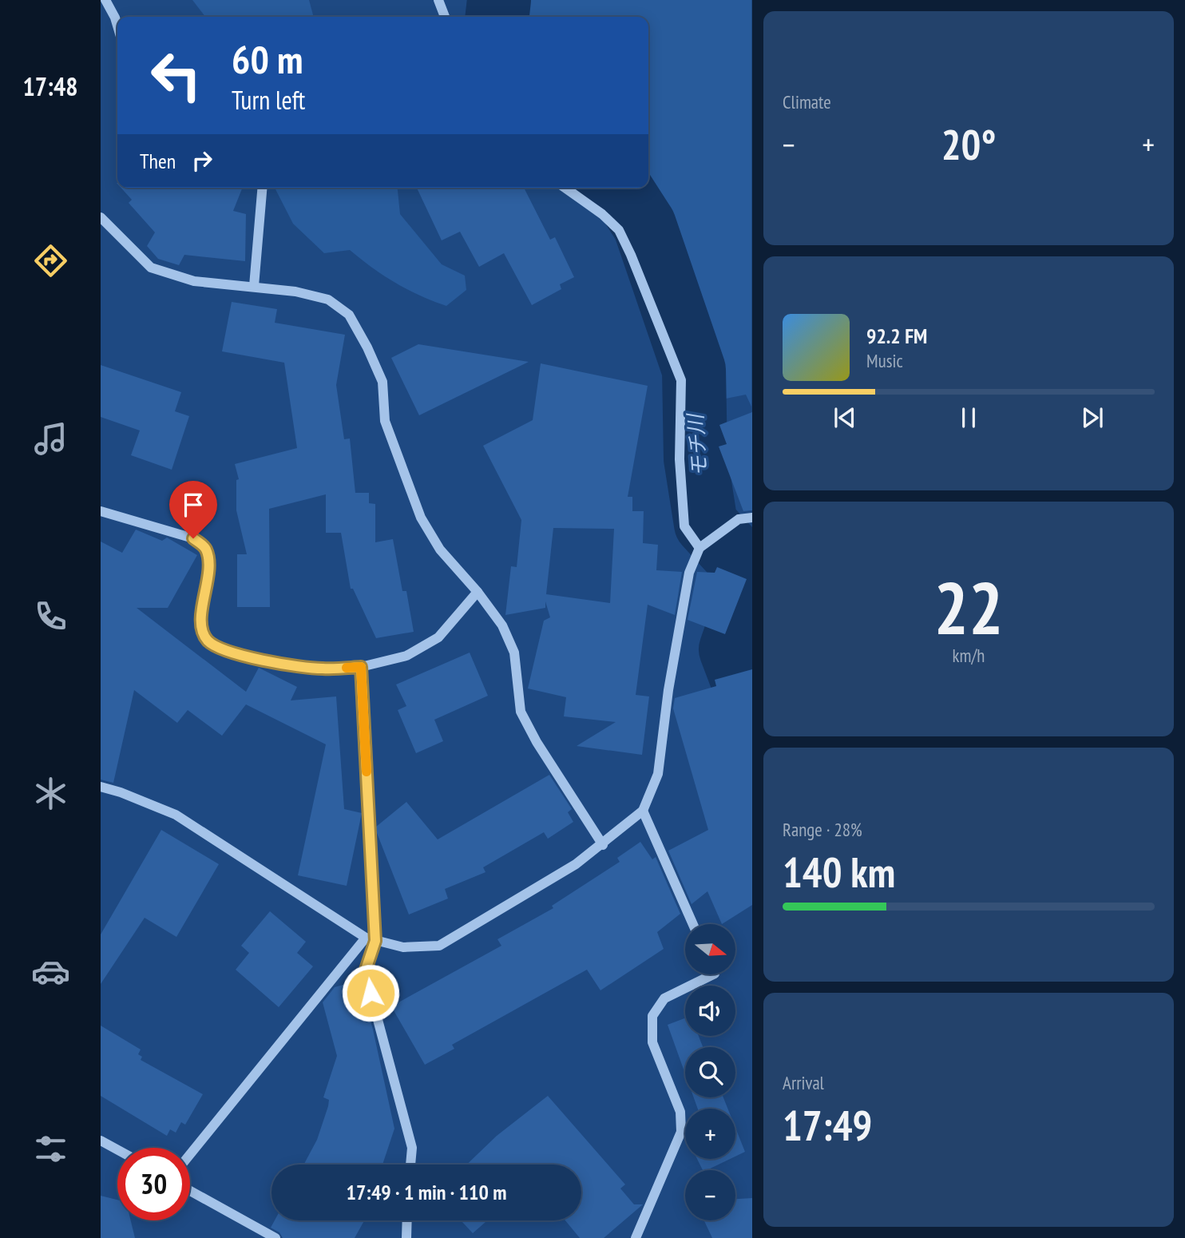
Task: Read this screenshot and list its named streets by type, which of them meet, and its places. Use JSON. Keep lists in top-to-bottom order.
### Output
{
  "water": ["モチ川"],
  "north": "right",
  "page": {
    "tabs": "17:48",
    "tile": [
      "Climate",
      ["22", "km/h"],
      ["Range · 28%", "140 km"],
      ["Arrival", "17:49"]
    ],
    "turn": ["60 m", "Turn left"],
    "heat": ["−", "20°", "+"],
    "then": "Then",
    "song": ["92.2 FM", "Music"],
    "map_buttons": ["+", "−"],
    "limit": "30",
    "trip": "17:49 · 1 min · 110 m"
  }
}
